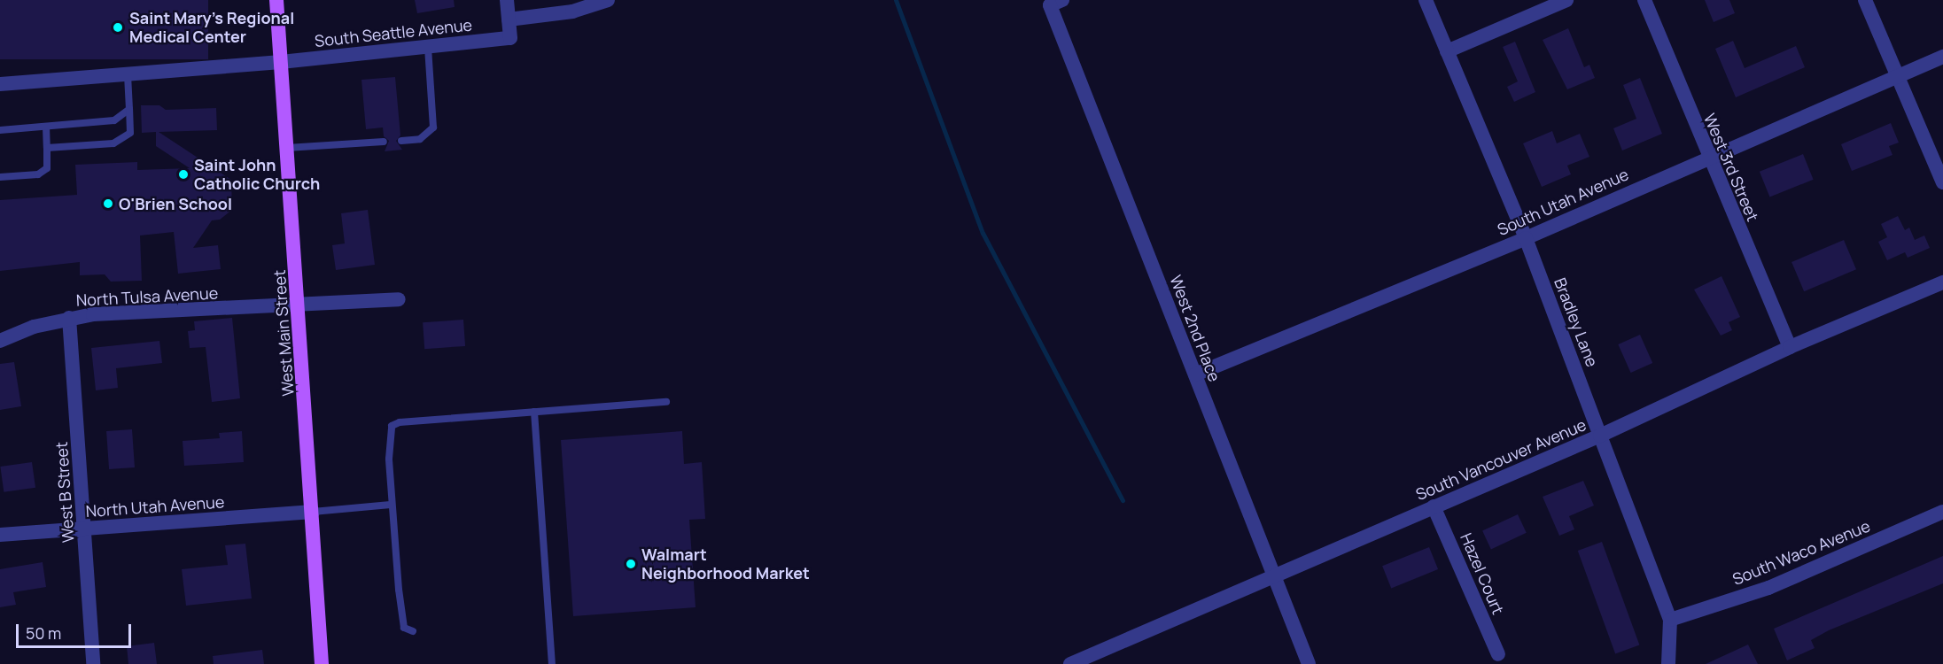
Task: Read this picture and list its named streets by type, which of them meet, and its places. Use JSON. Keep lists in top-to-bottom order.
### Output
{
  "streets": {
    "main road": ["West Main Street"],
    "street": [
      "South Seattle Avenue",
      "West 3rd Street",
      "South Utah Avenue",
      "North Tulsa Avenue",
      "Bradley Lane",
      "West 2nd Place",
      "South Vancouver Avenue",
      "West B Street",
      "North Utah Avenue",
      "South Waco Avenue",
      "Hazel Court"
    ]
  },
  "crossings": [
    ["South Seattle Avenue", "West Main Street"],
    ["West 3rd Street", "South Utah Avenue"],
    ["West 3rd Street", "South Vancouver Avenue"],
    ["South Utah Avenue", "Bradley Lane"],
    ["South Utah Avenue", "West 2nd Place"],
    ["North Tulsa Avenue", "West Main Street"],
    ["North Tulsa Avenue", "West B Street"],
    ["Bradley Lane", "South Vancouver Avenue"],
    ["Bradley Lane", "South Waco Avenue"],
    ["West 2nd Place", "South Vancouver Avenue"],
    ["West Main Street", "North Utah Avenue"],
    ["South Vancouver Avenue", "Hazel Court"],
    ["West B Street", "North Utah Avenue"]
  ],
  "places": [
    "Saint Mary's Regional Medical Center",
    "Saint John Catholic Church",
    "O'Brien School",
    "Walmart Neighborhood Market"
  ],
  "scale_bar": "50 m"
}
